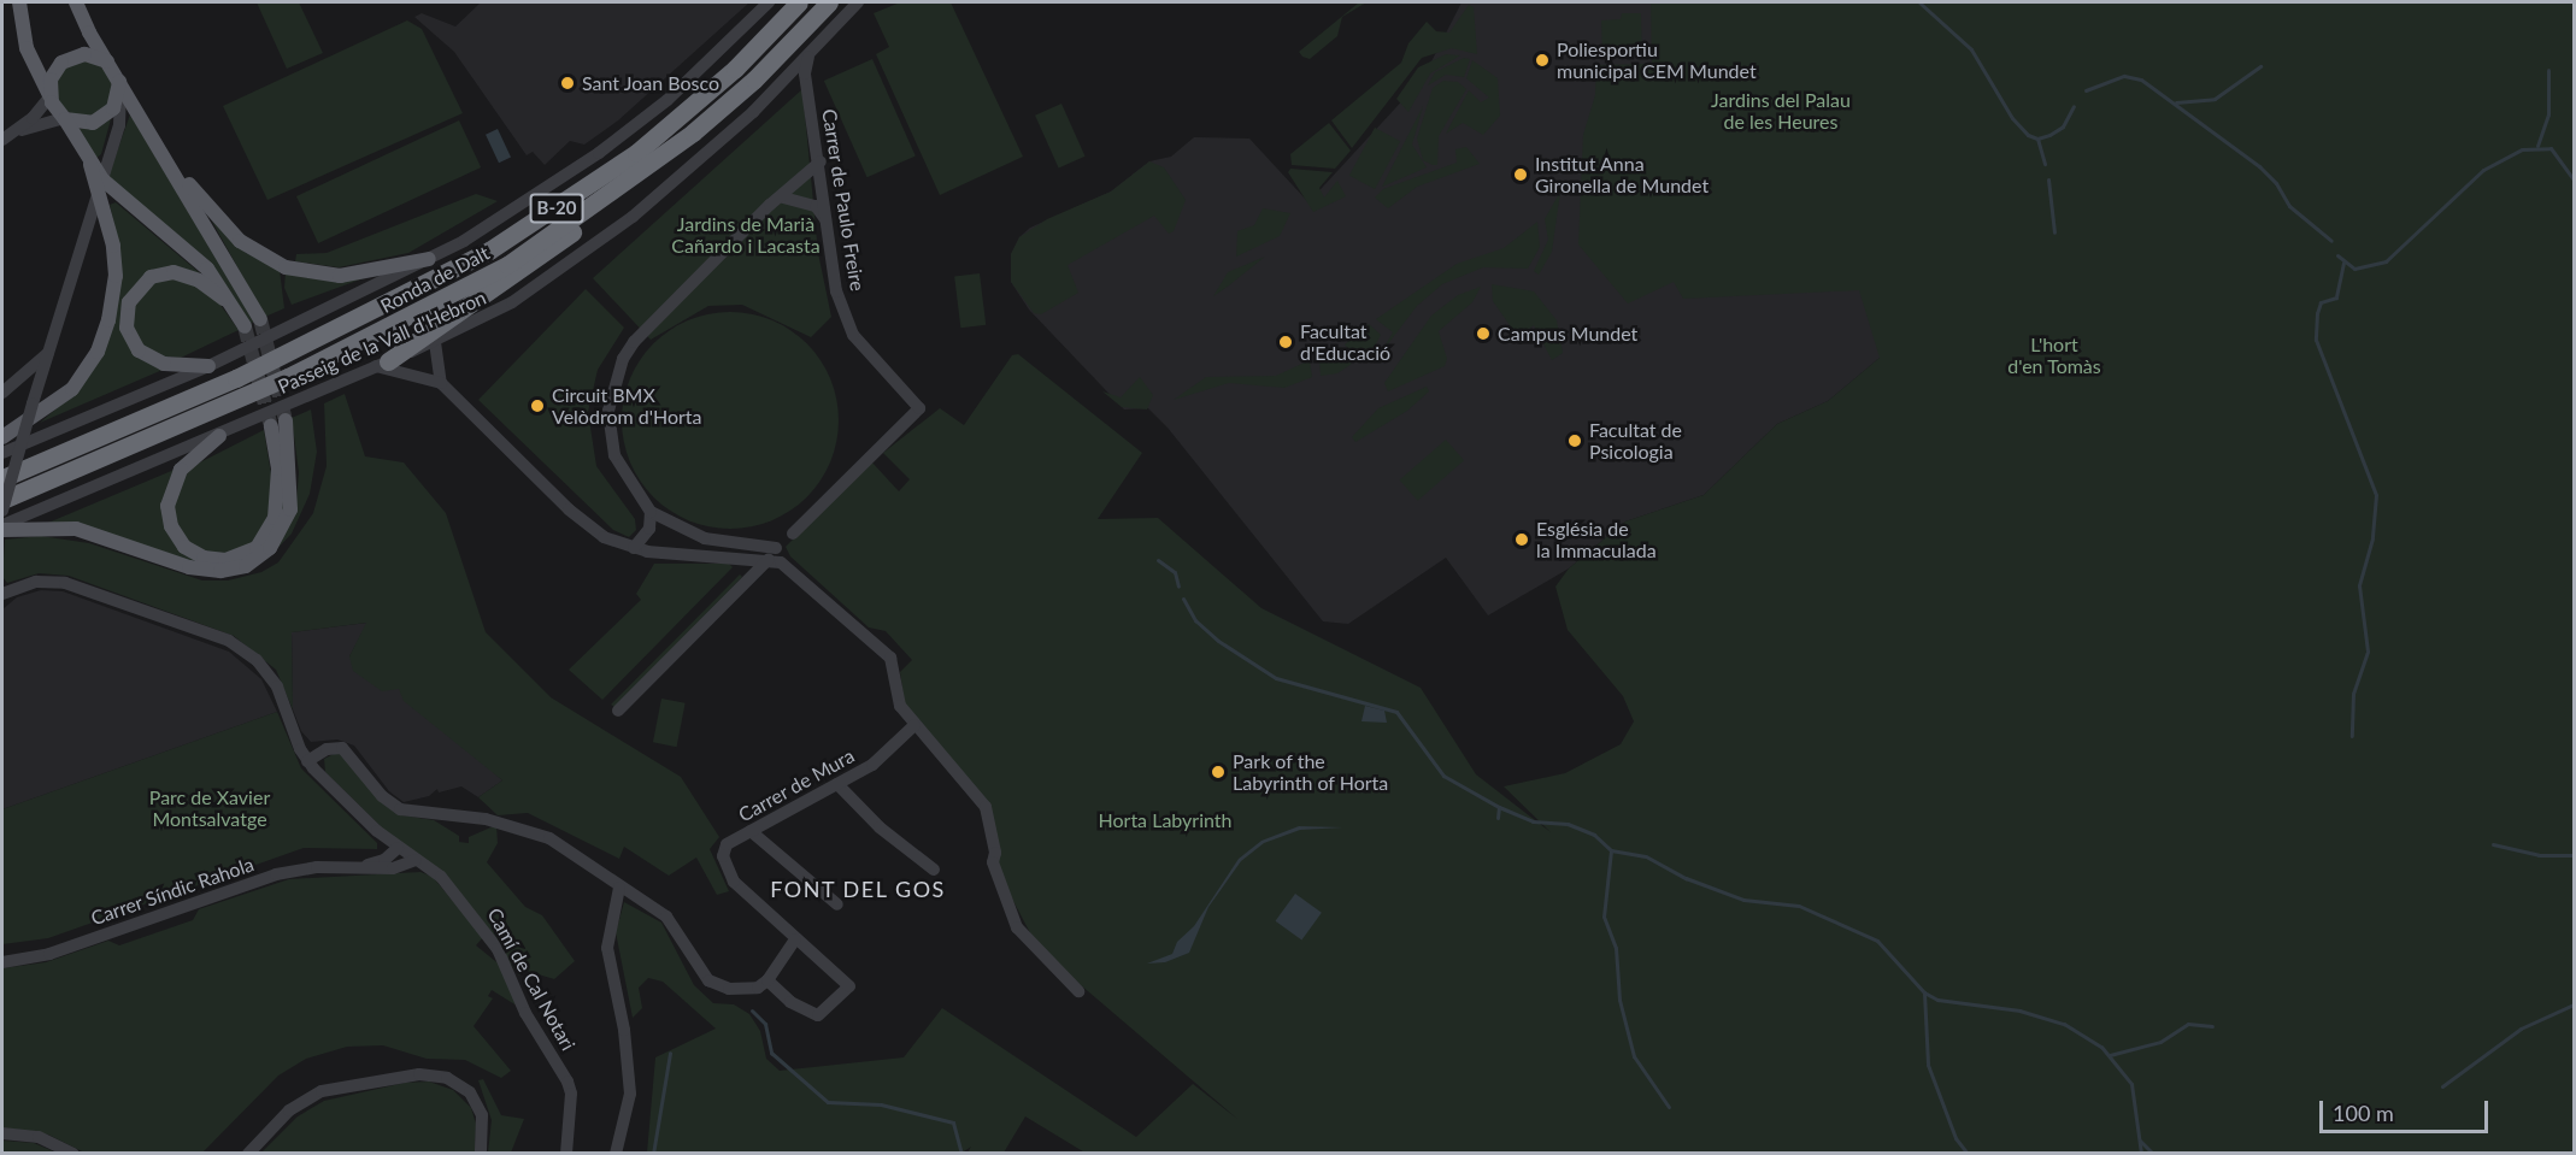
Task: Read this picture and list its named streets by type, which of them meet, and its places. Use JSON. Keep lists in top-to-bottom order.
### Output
{
  "streets": {
    "highway": ["B-20", "Ronda de Dalt"],
    "street": [
      "Carrer de Paulo Freire",
      "Passeig de la Vall d'Hebron",
      "Carrer de Mura",
      "Carrer Síndic Rahola",
      "Camí de Cal Notari"
    ]
  },
  "crossings": [
    ["Carrer de Paulo Freire", "Passeig de la Vall d'Hebron"],
    ["Carrer Síndic Rahola", "Camí de Cal Notari"]
  ],
  "districts": ["FONT DEL GOS"],
  "parks": [
    "Jardins del Palau de les Heures",
    "Jardins de Marià Cañardo i Lacasta",
    "L'hort d'en Tomàs",
    "Parc de Xavier Montsalvatge",
    "Horta Labyrinth"
  ],
  "places": [
    "Poliesportiu municipal CEM Mundet",
    "Sant Joan Bosco",
    "Institut Anna Gironella de Mundet",
    "Campus Mundet",
    "Facultat d'Educació",
    "Circuit BMX Velòdrom d'Horta",
    "Facultat de Psicologia",
    "Església de la Immaculada",
    "Park of the Labyrinth of Horta"
  ],
  "scale_bar": "100 m"
}
